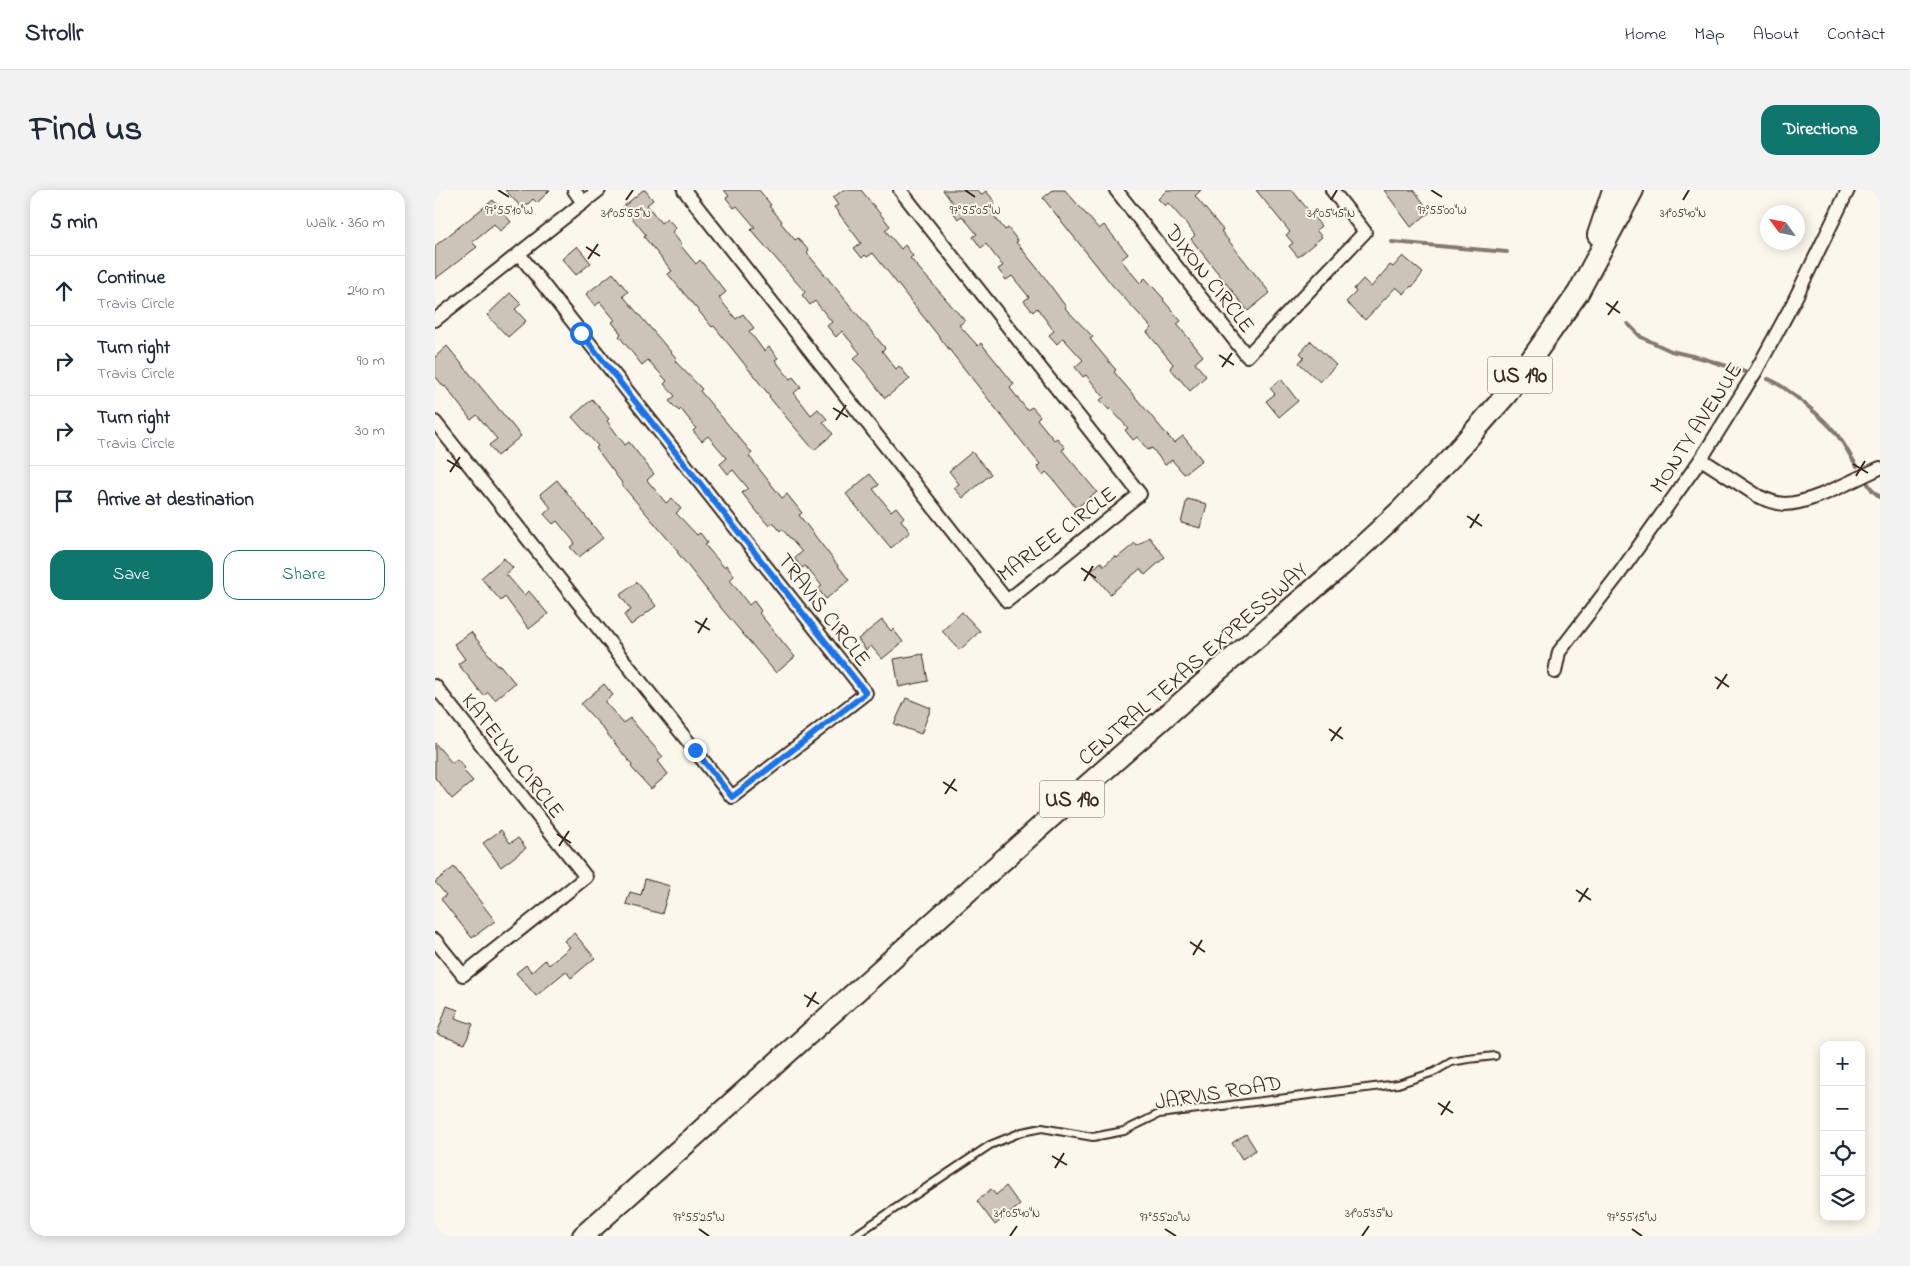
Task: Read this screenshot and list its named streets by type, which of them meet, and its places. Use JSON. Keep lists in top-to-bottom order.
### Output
{
  "streets": {
    "highway": ["US 190", "CENTRAL TEXAS EXPRESSWAY"],
    "street": [
      "DIXON CIRCLE",
      "MONTY AVENUE",
      "MARLEE CIRCLE",
      "TRAVIS CIRCLE",
      "KATELYN CIRCLE"
    ],
    "lane": ["JARVIS ROAD"]
  },
  "north": "top left",
  "page": {
    "header": "Strollr",
    "nav": [
      "Home",
      "Map",
      "About",
      "Contact"
    ],
    "title": "Find us",
    "buttons": [
      "Directions",
      ["Save", "Share"]
    ],
    "heading": ["5 min", "Walk · 360 m"],
    "list": [
      ["Continue", "Travis Circle", "240 m"],
      ["Turn right", "Travis Circle", "90 m"],
      ["Turn right", "Travis Circle", "30 m"],
      "Arrive at destination"
    ],
    "map_buttons": ["+", "−"]
  },
  "coordinates": [
    "97°55'00\"W",
    "97°55'10\"W",
    "97°55'05\"W",
    "31°05'55\"N",
    "31°05'45\"N",
    "31°05'40\"N",
    "31°05'35\"N",
    "97°55'25\"W",
    "97°55'20\"W",
    "97°55'15\"W"
  ]
}
